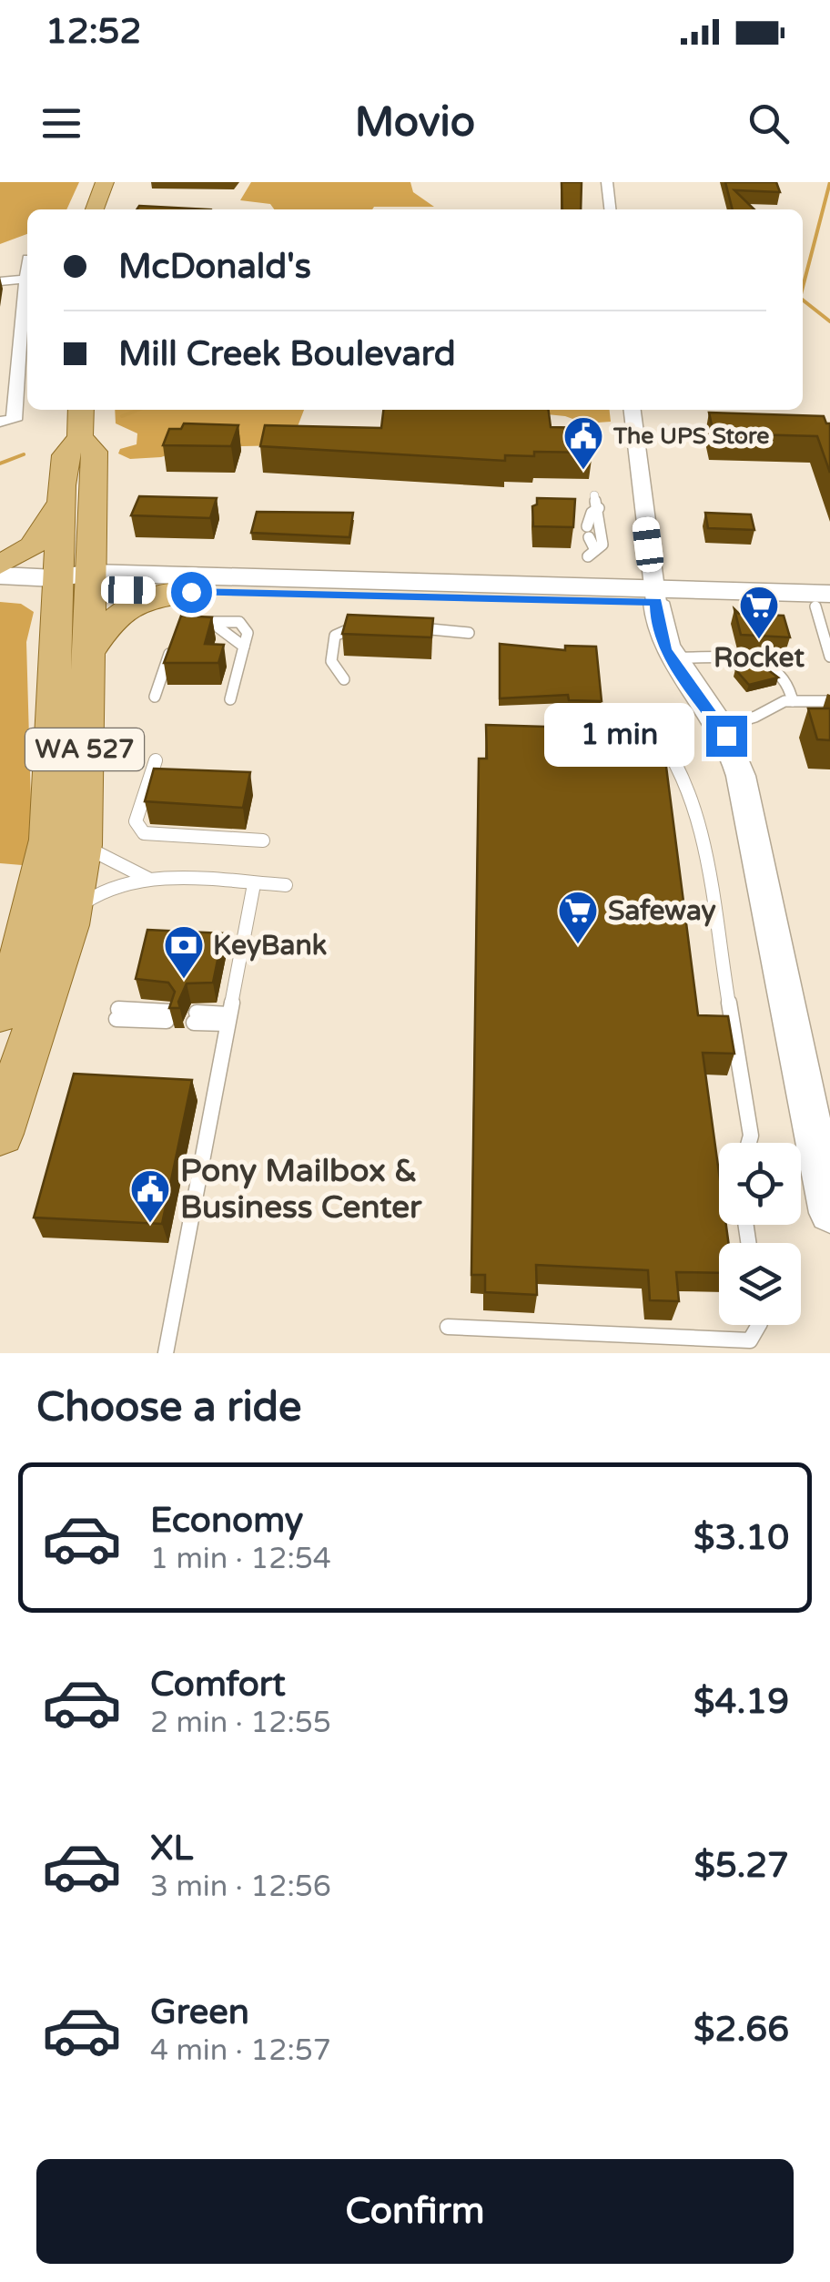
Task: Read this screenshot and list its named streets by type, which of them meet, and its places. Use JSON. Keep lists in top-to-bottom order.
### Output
{
  "streets": {
    "main road": ["WA 527"]
  },
  "places": {
    "public building": ["The UPS Store", "Pony Mailbox & Business Center"],
    "supermarket": ["Rocket", "Safeway"],
    "bank": ["KeyBank"]
  },
  "page": {
    "status": "12:52",
    "header": "Movio",
    "banner": ["McDonald's", "Mill Creek Boulevard"],
    "bubble": "1 min",
    "heading": "Choose a ride",
    "list": [
      {
        "name": "Economy",
        "note": "1 min · 12:54",
        "value": "$3.10"
      },
      {
        "name": "Comfort",
        "note": "2 min · 12:55",
        "value": "$4.19"
      },
      {
        "name": "XL",
        "note": "3 min · 12:56",
        "value": "$5.27"
      },
      {
        "name": "Green",
        "note": "4 min · 12:57",
        "value": "$2.66"
      }
    ],
    "buttons": "Confirm"
  }
}
